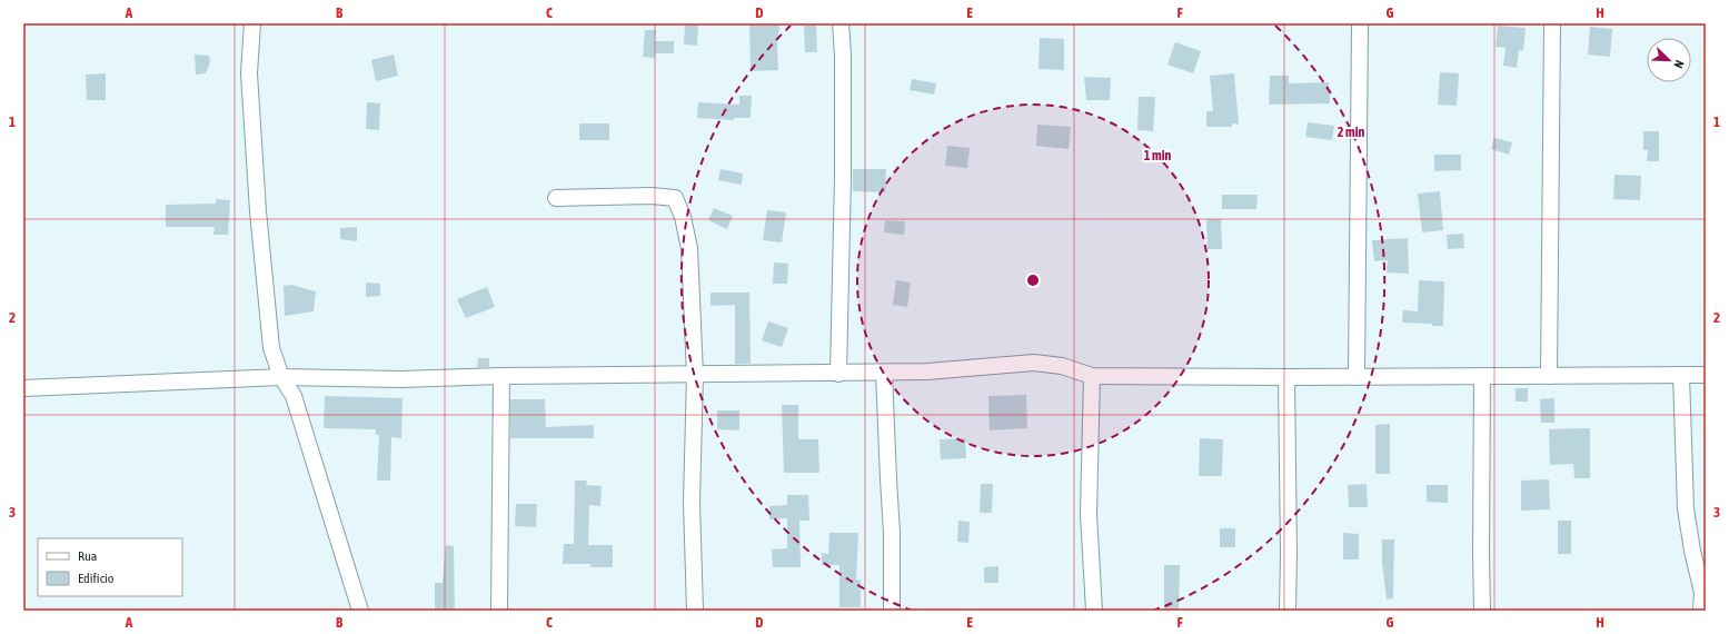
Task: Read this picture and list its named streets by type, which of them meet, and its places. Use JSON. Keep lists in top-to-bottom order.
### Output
{
  "legend": ["Rua", "Edifício"],
  "north": "bottom right",
  "grid": {
    "columns": [
      "A",
      "B",
      "C",
      "D",
      "E",
      "F",
      "G",
      "H"
    ],
    "rows": ["1", "2", "3"]
  },
  "rings": ["2 min", "1 min"]
}
